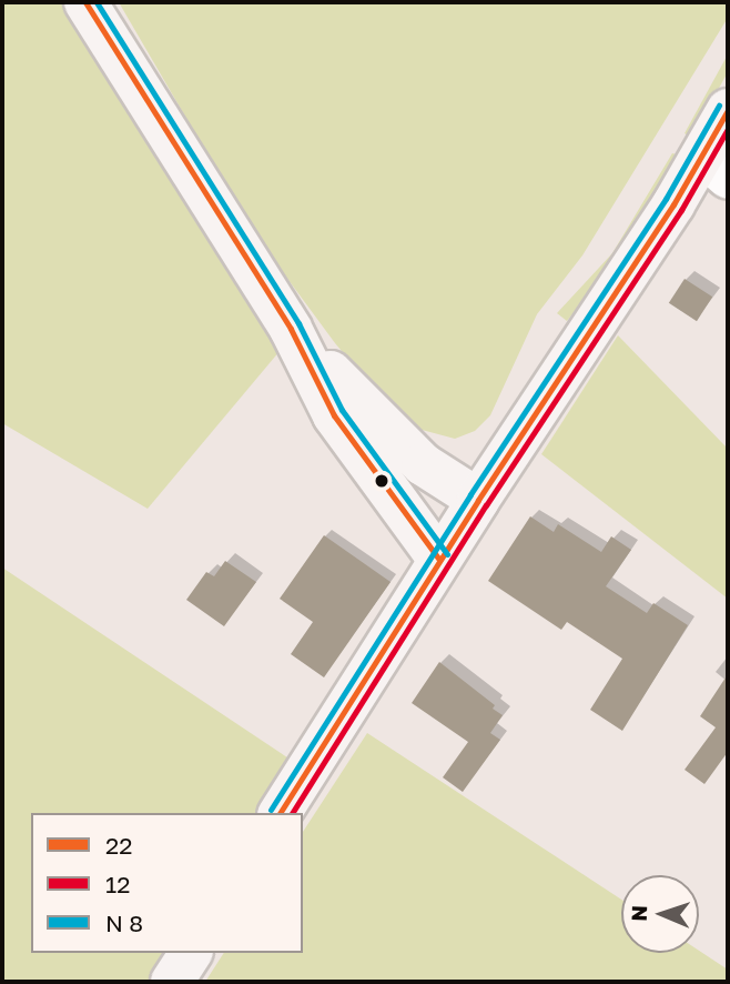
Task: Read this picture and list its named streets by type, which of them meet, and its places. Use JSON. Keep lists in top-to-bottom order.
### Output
{
  "lines": ["transit line 22", "transit line 12"],
  "legend": ["22", "12", "N 8"],
  "north": "left"
}
